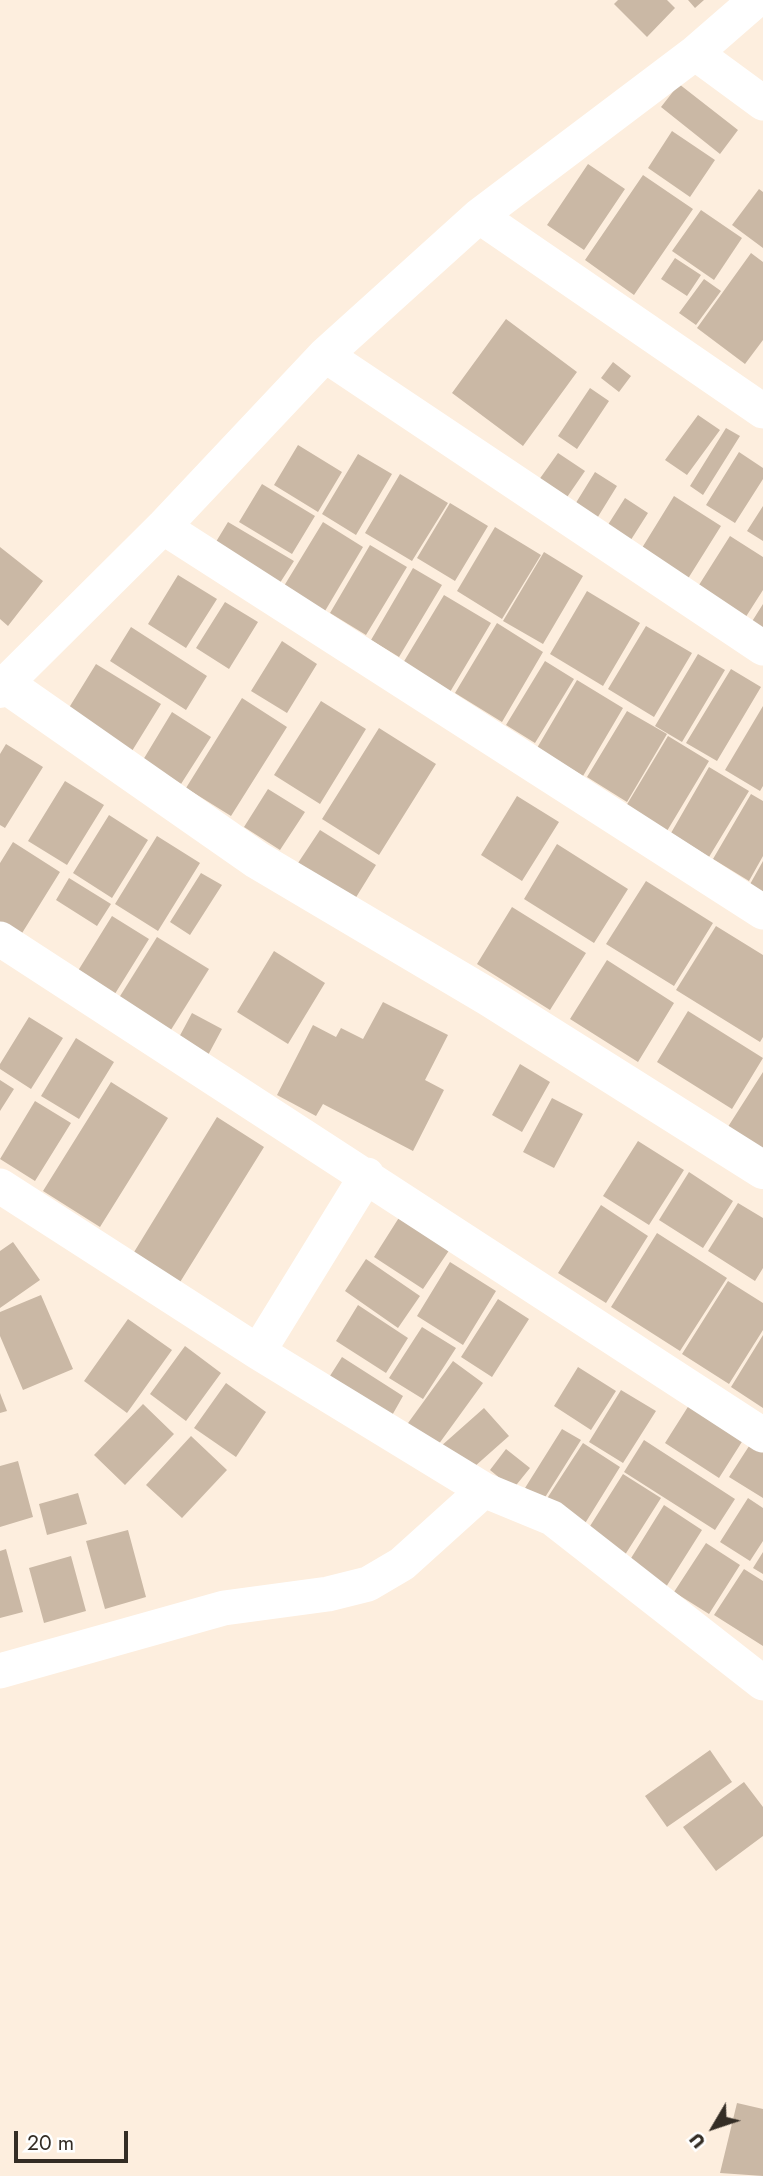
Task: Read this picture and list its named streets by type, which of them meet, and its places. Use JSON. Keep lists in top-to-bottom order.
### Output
{
  "scale_bar": "20 m",
  "north": "bottom left"
}
